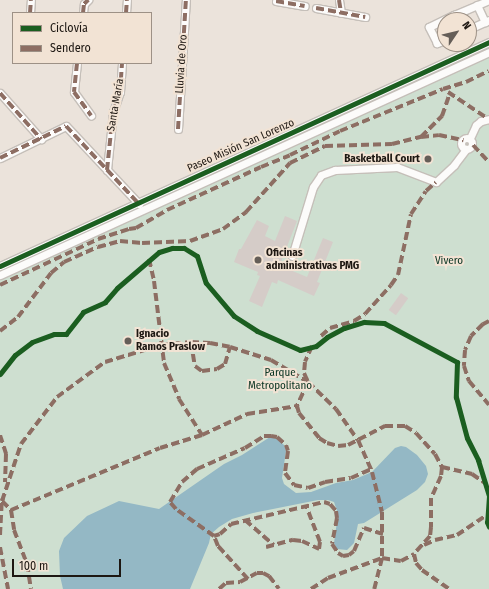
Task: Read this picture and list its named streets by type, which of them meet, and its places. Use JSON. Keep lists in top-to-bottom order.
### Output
{
  "streets": {
    "street": ["Lluvia de Oro", "Santa María", "Paseo Misión San Lorenzo"]
  },
  "parks": ["Vivero", "Parque Metropolitano"],
  "places": ["Basketball Court", "Oficinas administrativas PMG", "Ignacio Ramos Praslow"],
  "legend": ["Ciclovía", "Sendero"],
  "scale_bar": "100 m",
  "north": "top right"
}
